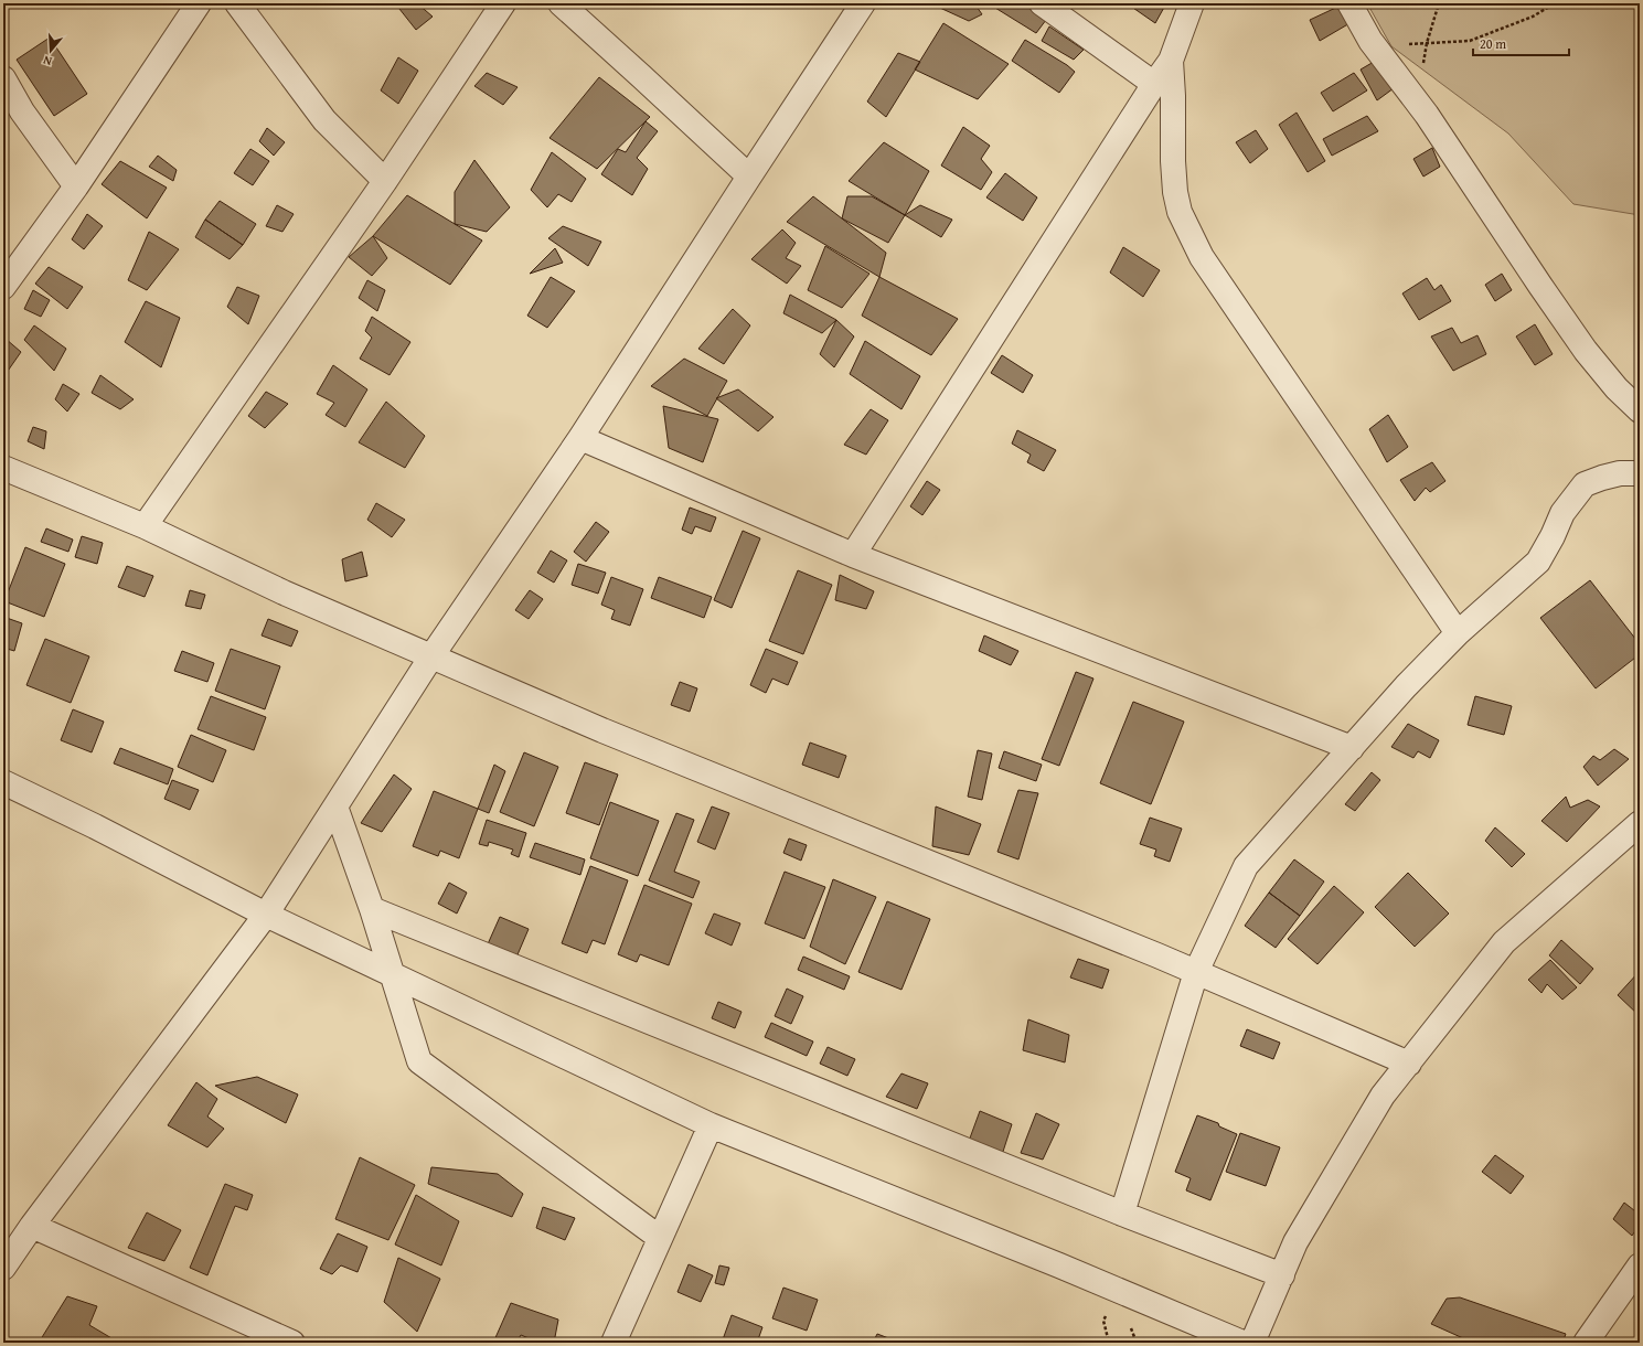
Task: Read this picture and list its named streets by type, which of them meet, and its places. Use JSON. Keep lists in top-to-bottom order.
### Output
{
  "scale_bar": "20 m",
  "north": "bottom"
}
